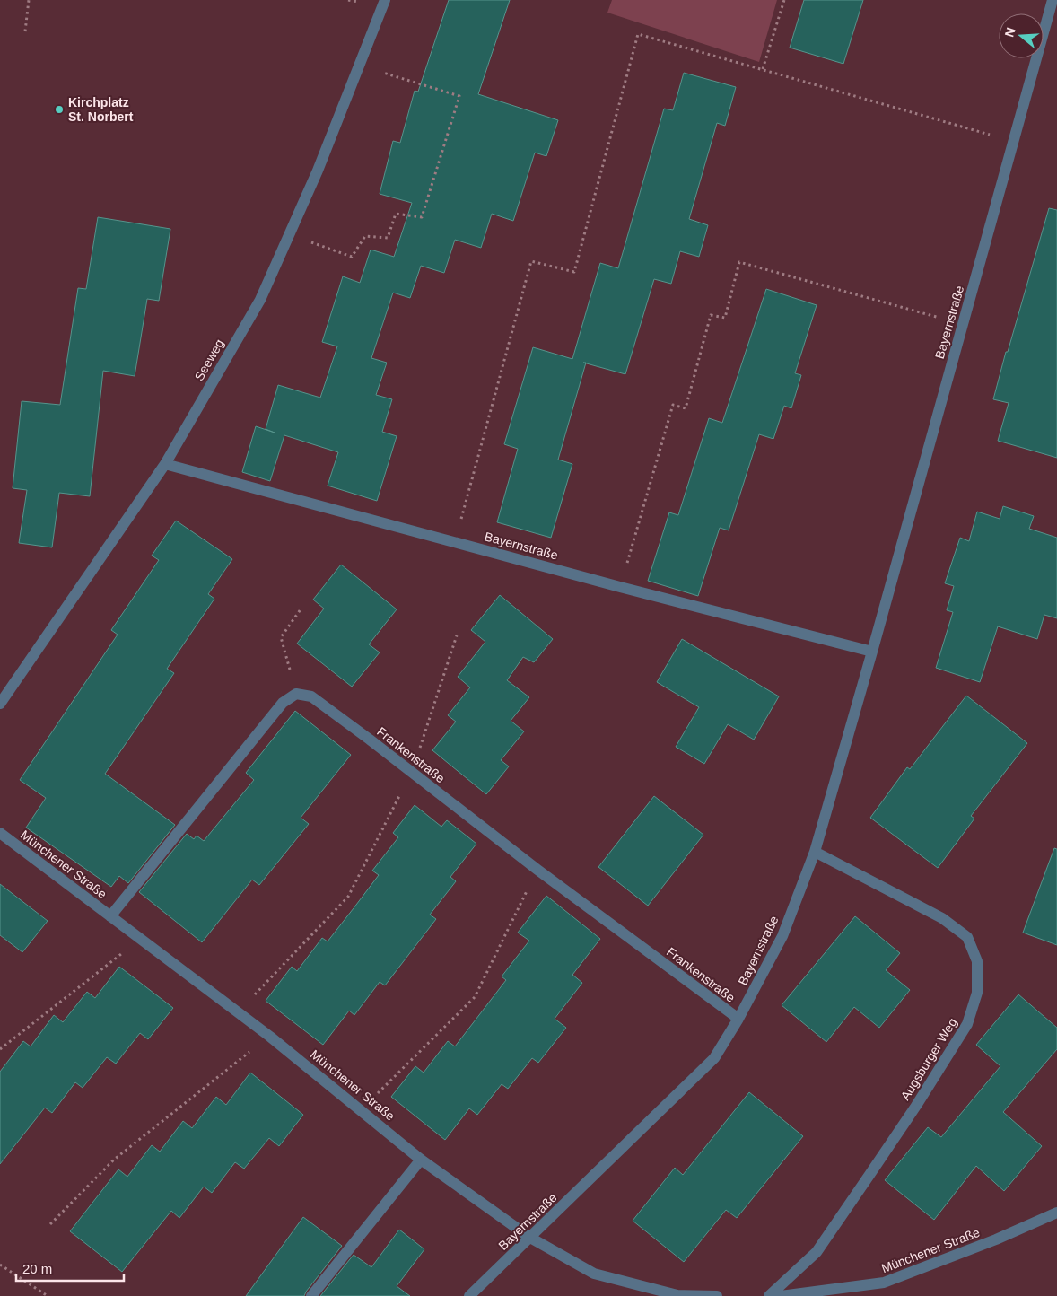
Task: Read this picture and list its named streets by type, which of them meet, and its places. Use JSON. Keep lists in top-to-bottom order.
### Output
{
  "streets": {
    "street": [
      "Bayernstraße",
      "Seeweg",
      "Frankenstraße",
      "Münchener Straße",
      "Augsburger Weg"
    ]
  },
  "crossings": [
    ["Bayernstraße", "Seeweg"],
    ["Bayernstraße", "Frankenstraße"],
    ["Bayernstraße", "Münchener Straße"],
    ["Bayernstraße", "Augsburger Weg"]
  ],
  "places": ["Kirchplatz St. Norbert"],
  "scale_bar": "20 m",
  "north": "left"
}
